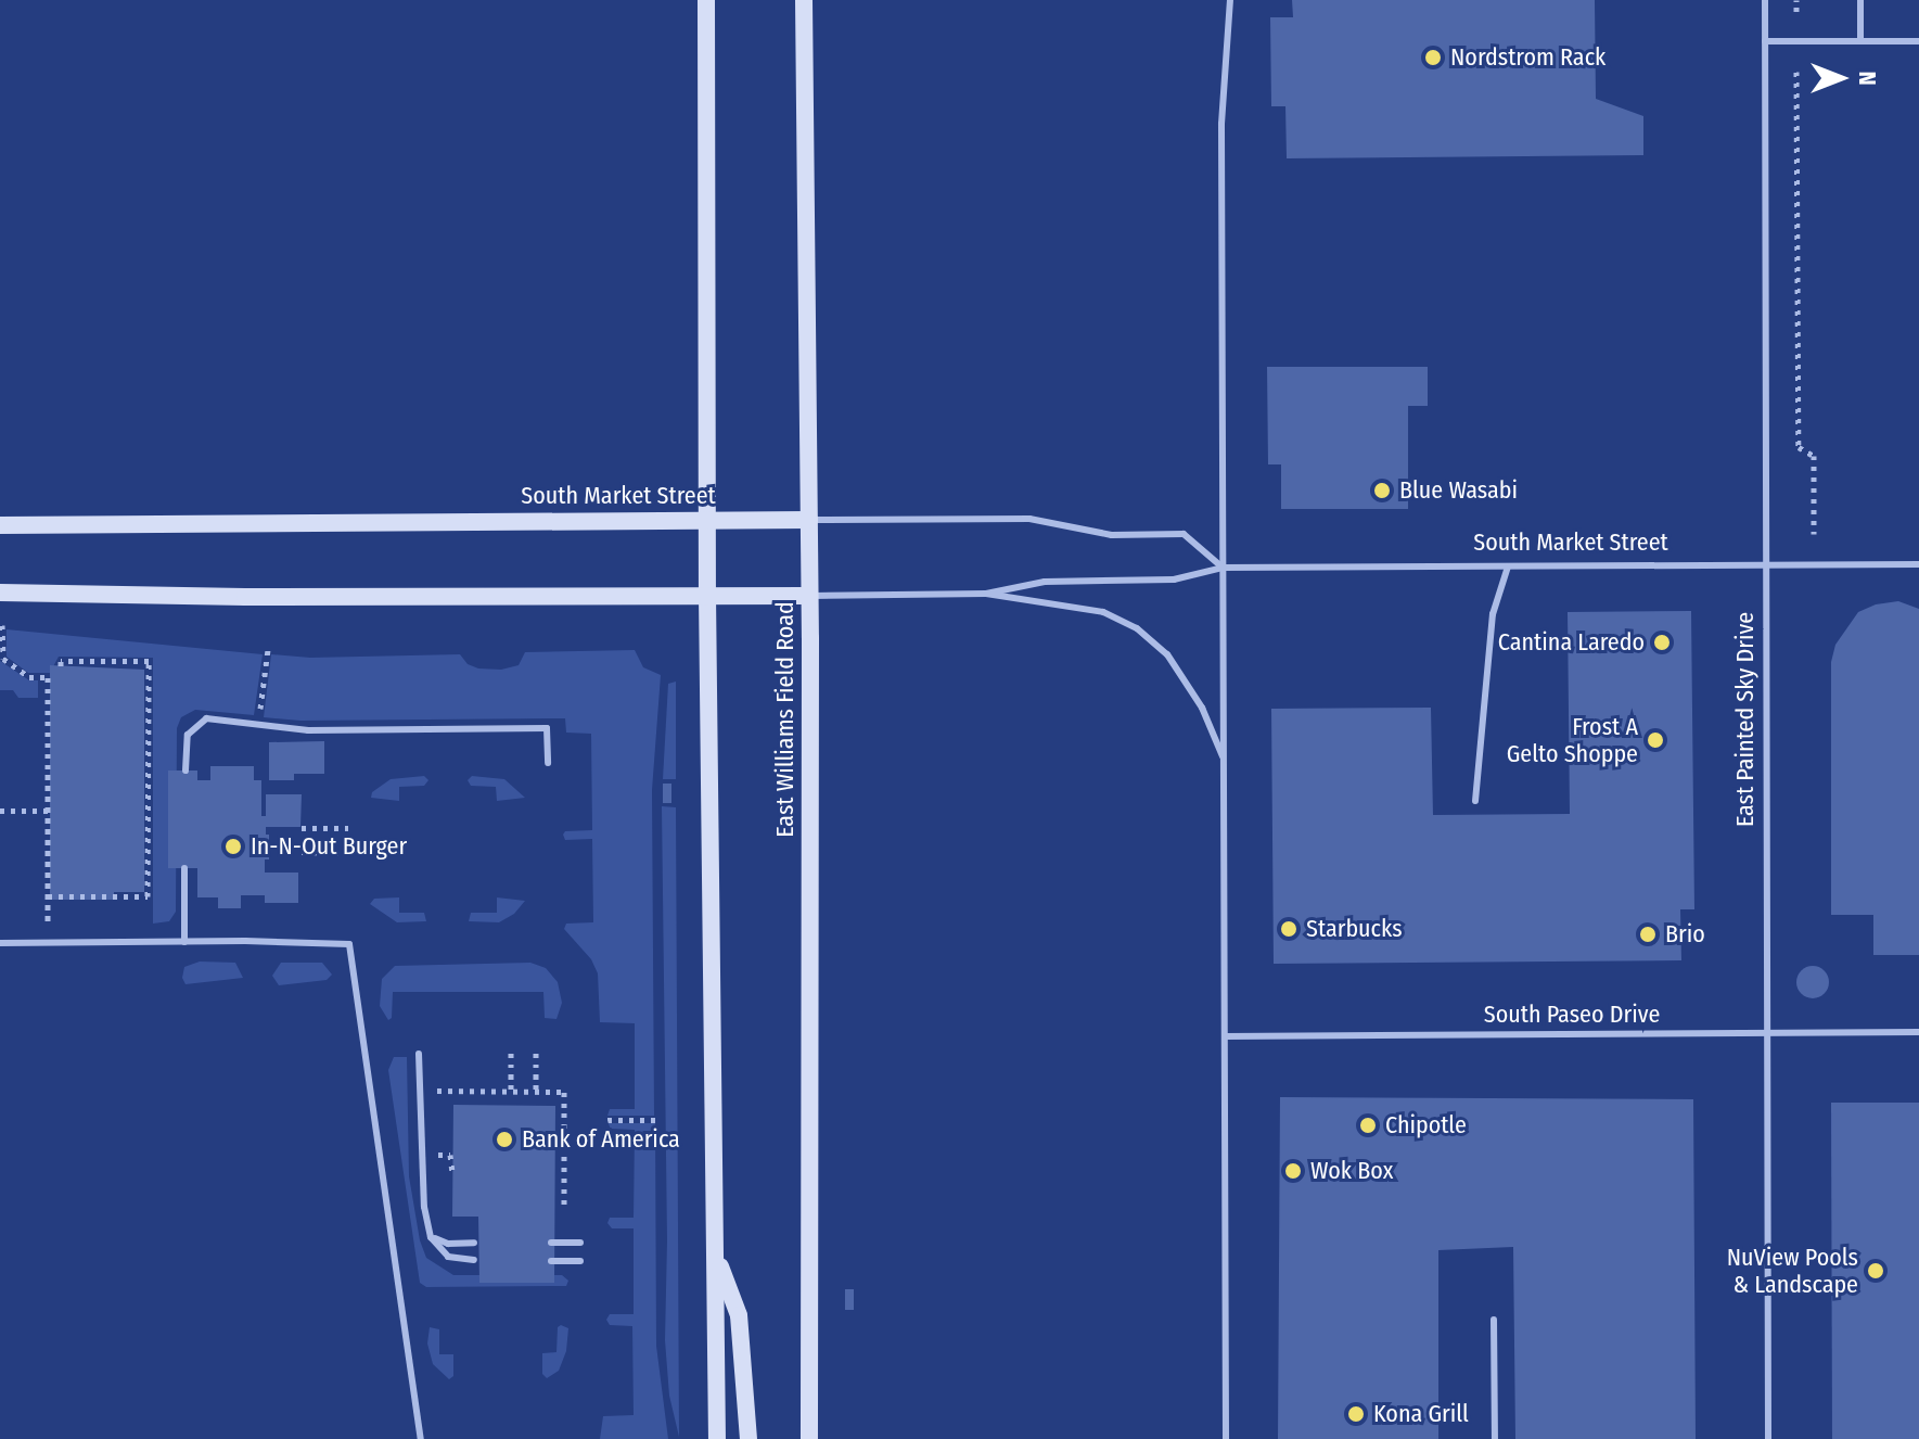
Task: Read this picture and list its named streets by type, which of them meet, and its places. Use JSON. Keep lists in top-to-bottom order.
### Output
{
  "streets": {
    "main road": ["South Market Street", "East Williams Field Road"],
    "lane": ["East Painted Sky Drive", "South Paseo Drive"]
  },
  "crossings": [
    ["South Market Street", "East Williams Field Road"],
    ["South Market Street", "East Painted Sky Drive"],
    ["East Painted Sky Drive", "South Paseo Drive"]
  ],
  "places": [
    "Nordstrom Rack",
    "Blue Wasabi",
    "Cantina Laredo",
    "Frost A Gelto Shoppe",
    "In-N-Out Burger",
    "Starbucks",
    "Brio",
    "Chipotle",
    "Bank of America",
    "Wok Box",
    "NuView Pools & Landscape",
    "Kona Grill"
  ],
  "north": "right"
}
